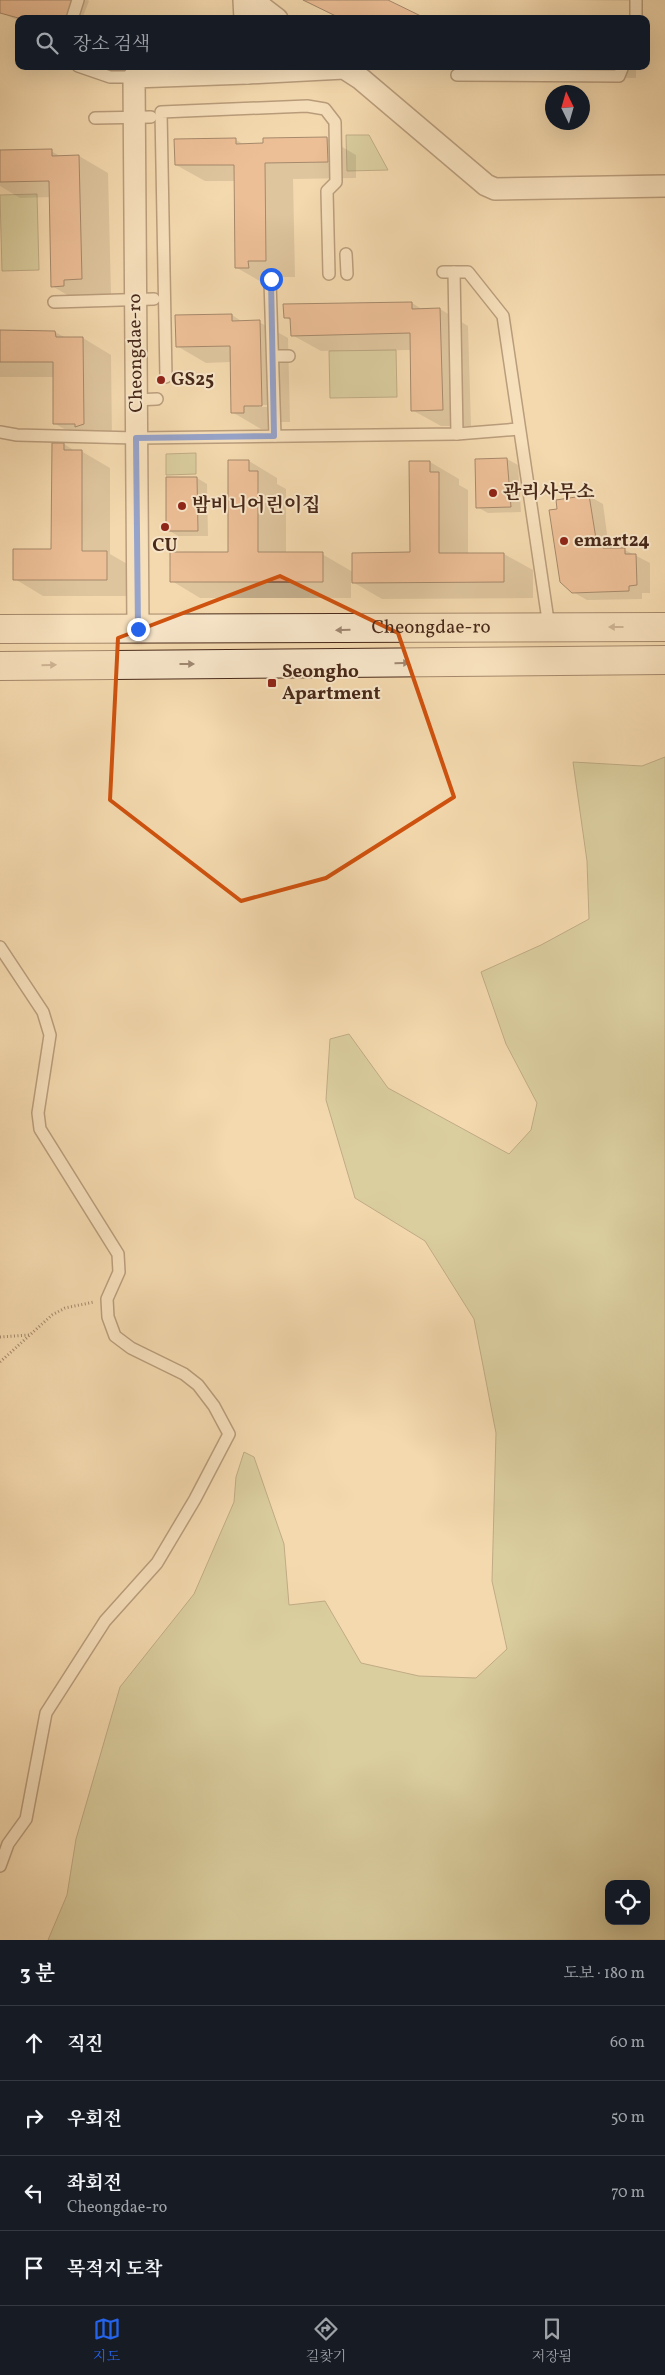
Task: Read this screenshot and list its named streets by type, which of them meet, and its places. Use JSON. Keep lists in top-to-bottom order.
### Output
{
  "streets": {
    "street": ["Cheongdae-ro"]
  },
  "places": {
    "other": [
      "GS25",
      "관리사무소",
      "밤비니어린이집",
      "CU",
      "emart24"
    ],
    "transit": ["Seongho Apartment"]
  },
  "north": "top",
  "page": {
    "search": "장소 검색",
    "heading": ["3 분", "도보 · 180 m"],
    "list": [
      ["직진", "60 m"],
      ["우회전", "50 m"],
      ["좌회전", "Cheongdae-ro", "70 m"],
      "목적지 도착"
    ],
    "nav": ["지도", "길찾기", "저장됨"]
  }
}
